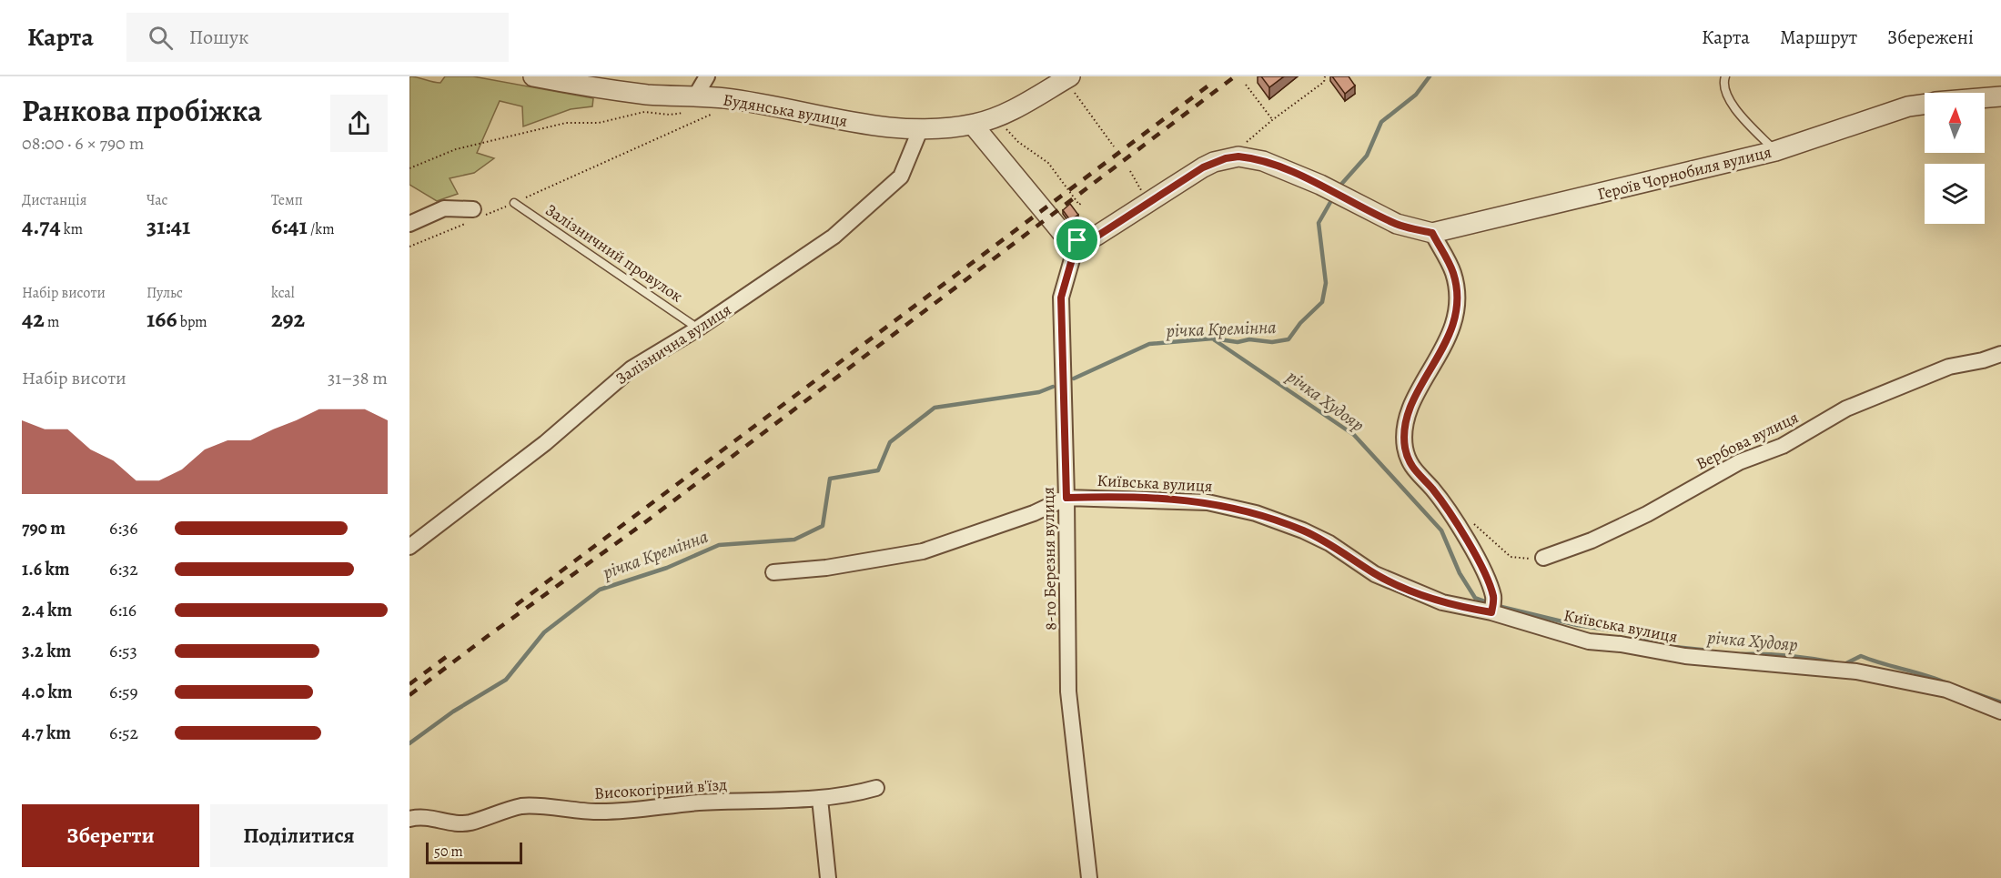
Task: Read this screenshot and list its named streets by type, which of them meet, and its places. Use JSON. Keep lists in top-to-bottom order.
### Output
{
  "streets": {
    "street": [
      "Будянська вулиця",
      "Героїв Чорнобиля вулиця",
      "Залізнична вулиця",
      "Вербова вулиця",
      "Київська вулиця",
      "8-го Березня вулиця",
      "Високогірний в'їзд"
    ],
    "lane": ["Залізничний провулок"]
  },
  "crossings": [
    ["Будянська вулиця", "Залізнична вулиця"],
    ["Героїв Чорнобиля вулиця", "8-го Березня вулиця"],
    ["Залізничний провулок", "Залізнична вулиця"],
    ["Київська вулиця", "8-го Березня вулиця"]
  ],
  "water": ["річка Кремінна", "річка Худояр"],
  "scale_bar": "50 m",
  "north": "top",
  "page": {
    "header": "Карта",
    "search": "Пошук",
    "nav": ["Карта", "Маршрут", "Збережені"],
    "heading": ["Ранкова пробіжка", "08:00 · 6 × 790 m"],
    "stats": [
      ["Дистанція", "4.74 km"],
      ["Час", "31:41"],
      ["Темп", "6:41 /km"],
      ["Набір висоти", "42 m"],
      ["Пульс", "166 bpm"],
      ["kcal", "292"]
    ],
    "chart": ["Набір висоти", "31–38 m"],
    "list": [
      {
        "name": "790 m",
        "note": "6:36"
      },
      {
        "name": "1.6 km",
        "note": "6:32"
      },
      {
        "name": "2.4 km",
        "note": "6:16"
      },
      {
        "name": "3.2 km",
        "note": "6:53"
      },
      {
        "name": "4.0 km",
        "note": "6:59"
      },
      {
        "name": "4.7 km",
        "note": "6:52"
      }
    ],
    "buttons": ["Зберегти", "Поділитися"],
    "scale": "50 m"
  }
}
